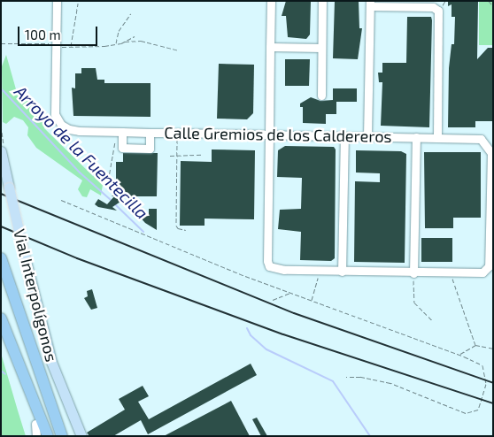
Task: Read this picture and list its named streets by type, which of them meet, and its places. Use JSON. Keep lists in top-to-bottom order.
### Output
{
  "streets": {
    "main road": ["Vial Interpolígonos"],
    "street": ["Calle Gremios de los Caldereros"]
  },
  "water": ["Arroyo de la Fuentecilla"],
  "scale_bar": "100 m"
}
